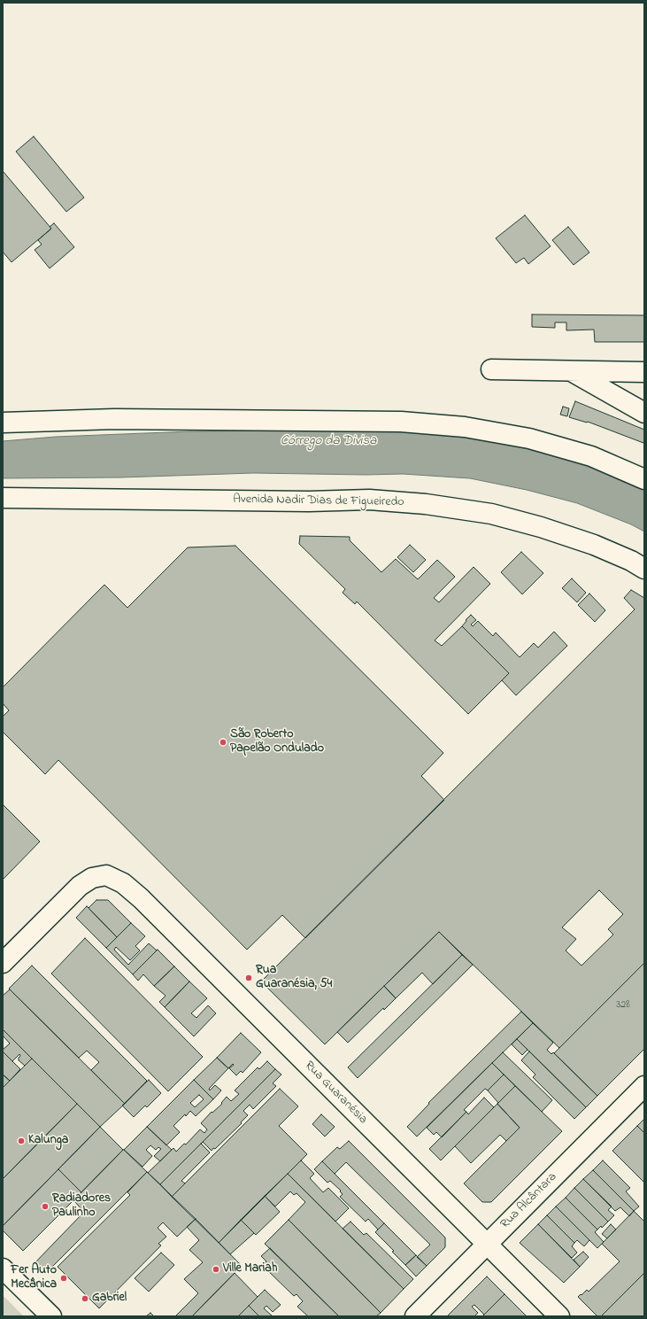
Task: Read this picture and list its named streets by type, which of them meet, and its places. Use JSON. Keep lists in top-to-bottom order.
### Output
{
  "streets": {
    "main road": ["Avenida Nadir Dias de Figueiredo", "Rua Guaranésia", "Rua Alcântara"]
  },
  "crossings": [
    ["Rua Guaranésia", "Rua Alcântara"]
  ],
  "water": ["Córrego da Divisa"],
  "places": [
    "São Roberto Papelão Ondulado",
    "Rua Guaranésia, 54",
    "Kalunga",
    "Radiadores Paulinho",
    "Ville Mariah",
    "Fer Auto Mecânica",
    "Gabriel"
  ],
  "house_numbers": ["328"]
}
